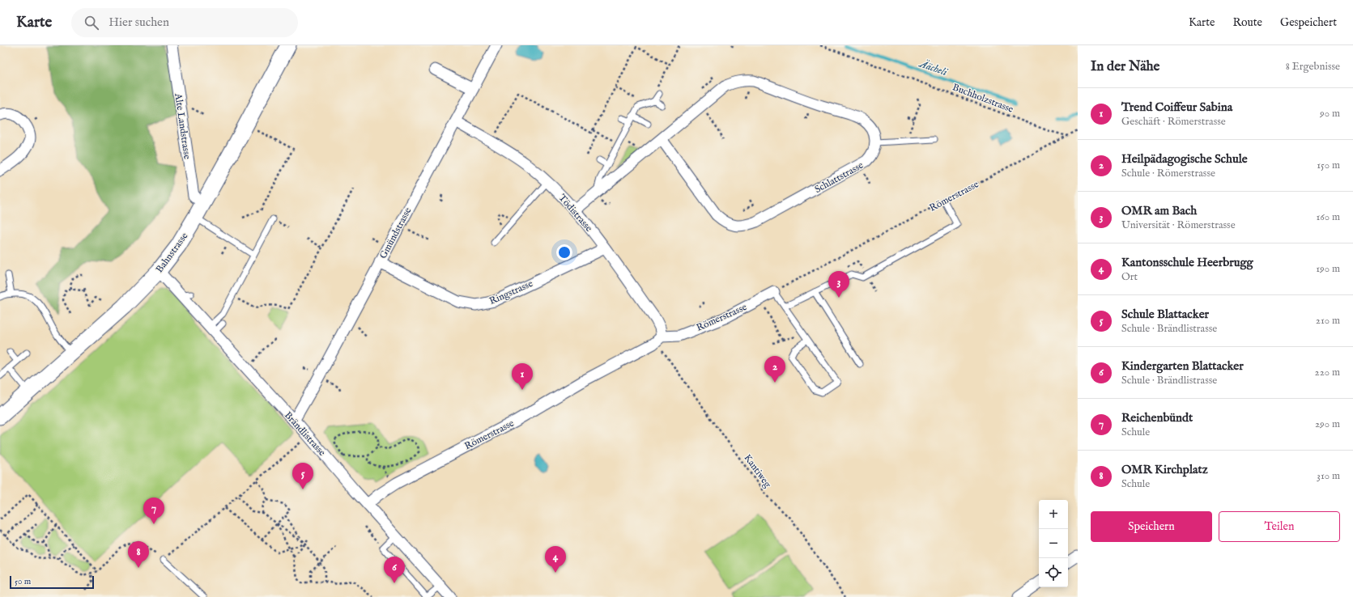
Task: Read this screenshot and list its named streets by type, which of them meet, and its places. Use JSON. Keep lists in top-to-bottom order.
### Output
{
  "streets": {
    "main road": ["Bahnstrasse"],
    "street": [
      "Alte Landstrasse",
      "Schlattstrasse",
      "Römerstrasse",
      "Tödistrasse",
      "Gmündstrasse",
      "Ringstrasse",
      "Brändlistrasse"
    ],
    "path": ["Buchholzstrasse", "Kantiweg"]
  },
  "crossings": [
    ["Buchholzstrasse", "Römerstrasse"],
    ["Alte Landstrasse", "Bahnstrasse"],
    ["Römerstrasse", "Tödistrasse"],
    ["Römerstrasse", "Brändlistrasse"],
    ["Tödistrasse", "Gmündstrasse"],
    ["Tödistrasse", "Ringstrasse"],
    ["Gmündstrasse", "Ringstrasse"],
    ["Gmündstrasse", "Brändlistrasse"],
    ["Bahnstrasse", "Brändlistrasse"]
  ],
  "water": ["Äächeli"],
  "scale_bar": "50 m",
  "page": {
    "header": "Karte",
    "search": "Hier suchen",
    "nav": ["Karte", "Route", "Gespeichert"],
    "heading": ["In der Nähe", "8 Ergebnisse"],
    "list": [
      {
        "mark": "1",
        "name": "Trend Coiffeur Sabina",
        "note": "Geschäft · Römerstrasse",
        "value": "90 m"
      },
      {
        "mark": "2",
        "name": "Heilpädagogische Schule",
        "note": "Schule · Römerstrasse",
        "value": "150 m"
      },
      {
        "mark": "3",
        "name": "OMR am Bach",
        "note": "Universität · Römerstrasse",
        "value": "160 m"
      },
      {
        "mark": "4",
        "name": "Kantonsschule Heerbrugg",
        "note": "Ort",
        "value": "190 m"
      },
      {
        "mark": "5",
        "name": "Schule Blattacker",
        "note": "Schule · Brändlistrasse",
        "value": "210 m"
      },
      {
        "mark": "6",
        "name": "Kindergarten Blattacker",
        "note": "Schule · Brändlistrasse",
        "value": "220 m"
      },
      {
        "mark": "7",
        "name": "Reichenbündt",
        "note": "Schule",
        "value": "290 m"
      },
      {
        "mark": "8",
        "name": "OMR Kirchplatz",
        "note": "Schule",
        "value": "310 m"
      }
    ],
    "pins": [
      "3",
      "2",
      "1",
      "5",
      "7",
      "8",
      "4",
      "6"
    ],
    "map_buttons": ["+", "−"],
    "buttons": ["Speichern", "Teilen"],
    "scale": "50 m"
  }
}
